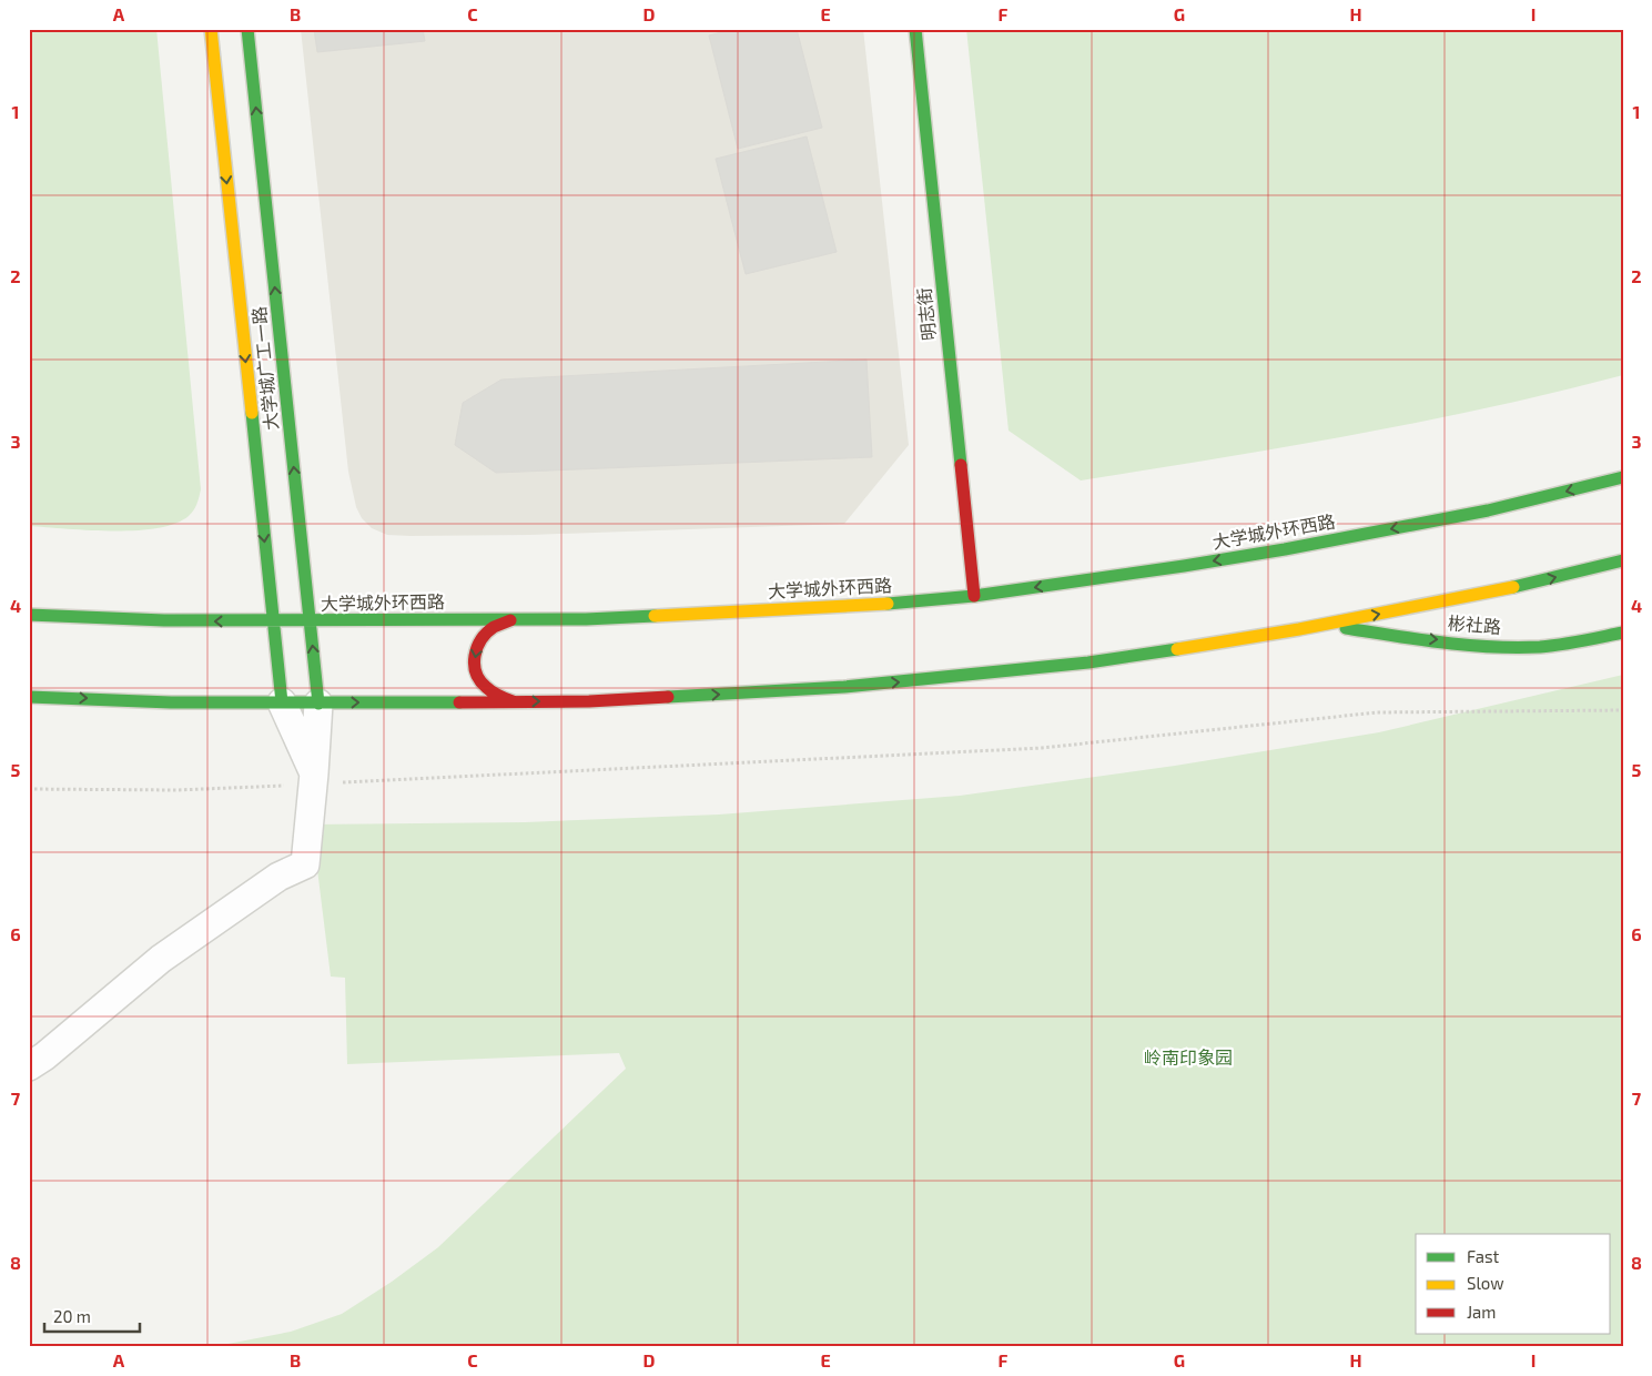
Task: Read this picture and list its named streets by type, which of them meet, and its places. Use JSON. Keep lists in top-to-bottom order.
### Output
{
  "streets": {
    "main road": [
      "明志街",
      "大学城广工一路",
      "大学城外环西路",
      "彬社路"
    ]
  },
  "crossings": [
    ["明志街", "大学城外环西路"],
    ["大学城广工一路", "大学城外环西路"]
  ],
  "parks": ["岭南印象园"],
  "legend": ["Fast", "Slow", "Jam"],
  "scale_bar": "20 m",
  "grid": {
    "columns": [
      "A",
      "B",
      "C",
      "D",
      "E",
      "F",
      "G",
      "H",
      "I"
    ],
    "rows": [
      "1",
      "2",
      "3",
      "4",
      "5",
      "6",
      "7",
      "8"
    ]
  }
}
